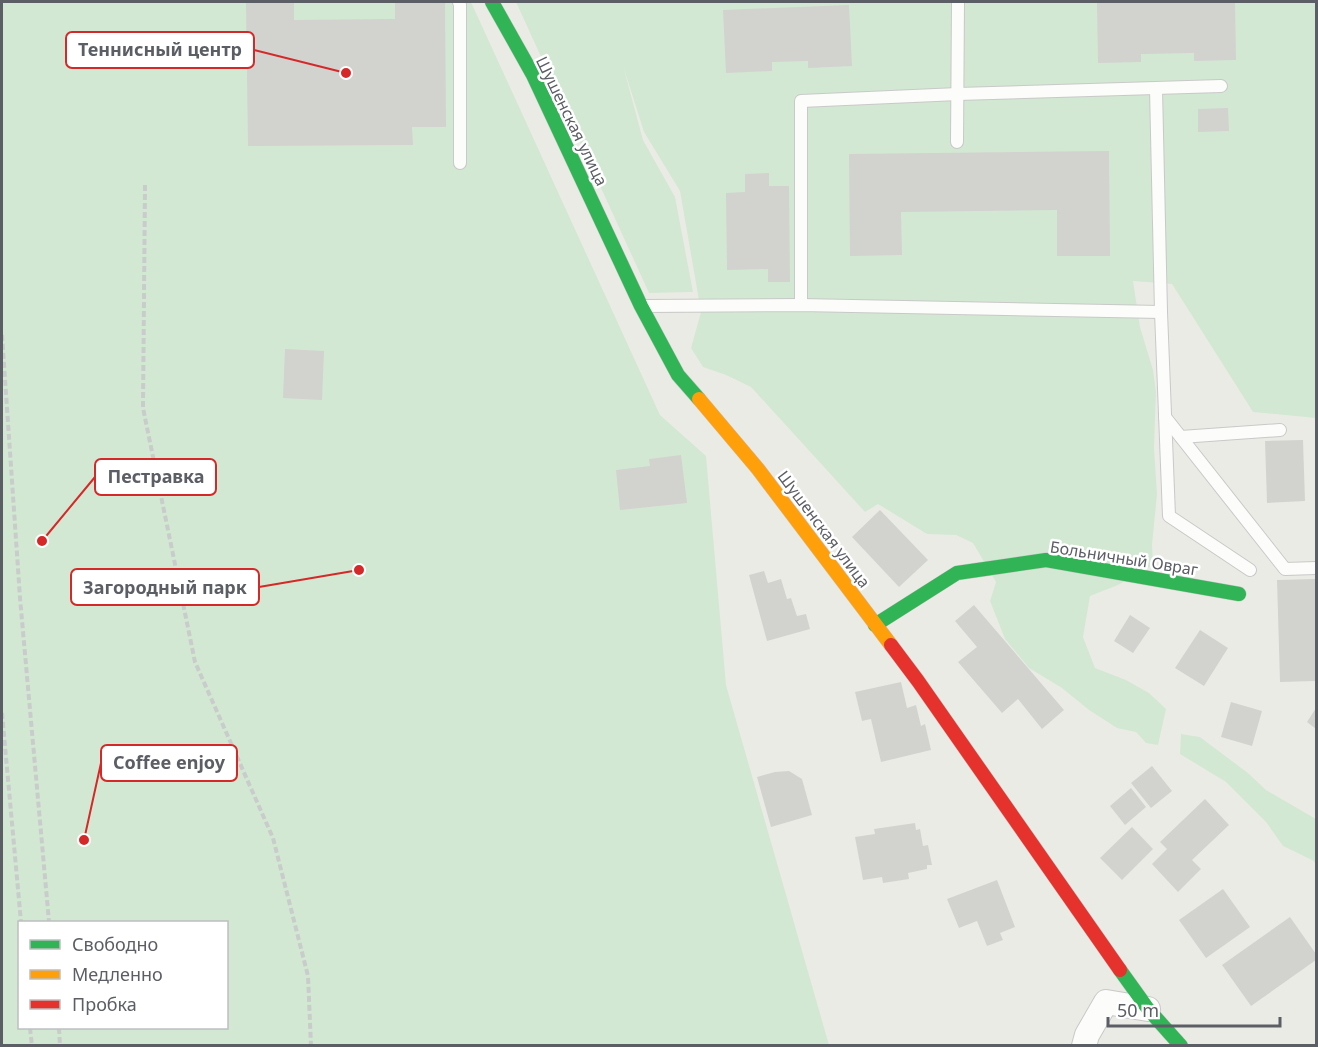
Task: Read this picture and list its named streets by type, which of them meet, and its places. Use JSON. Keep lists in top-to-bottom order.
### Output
{
  "streets": {
    "street": ["Шушенская улица", "Больничный Овраг"]
  },
  "crossings": [
    ["Шушенская улица", "Больничный Овраг"]
  ],
  "places": [
    "Теннисный центр",
    "Пестравка",
    "Загородный парк",
    "Coffee enjoy"
  ],
  "legend": ["Свободно", "Медленно", "Пробка"],
  "scale_bar": "50 m"
}
